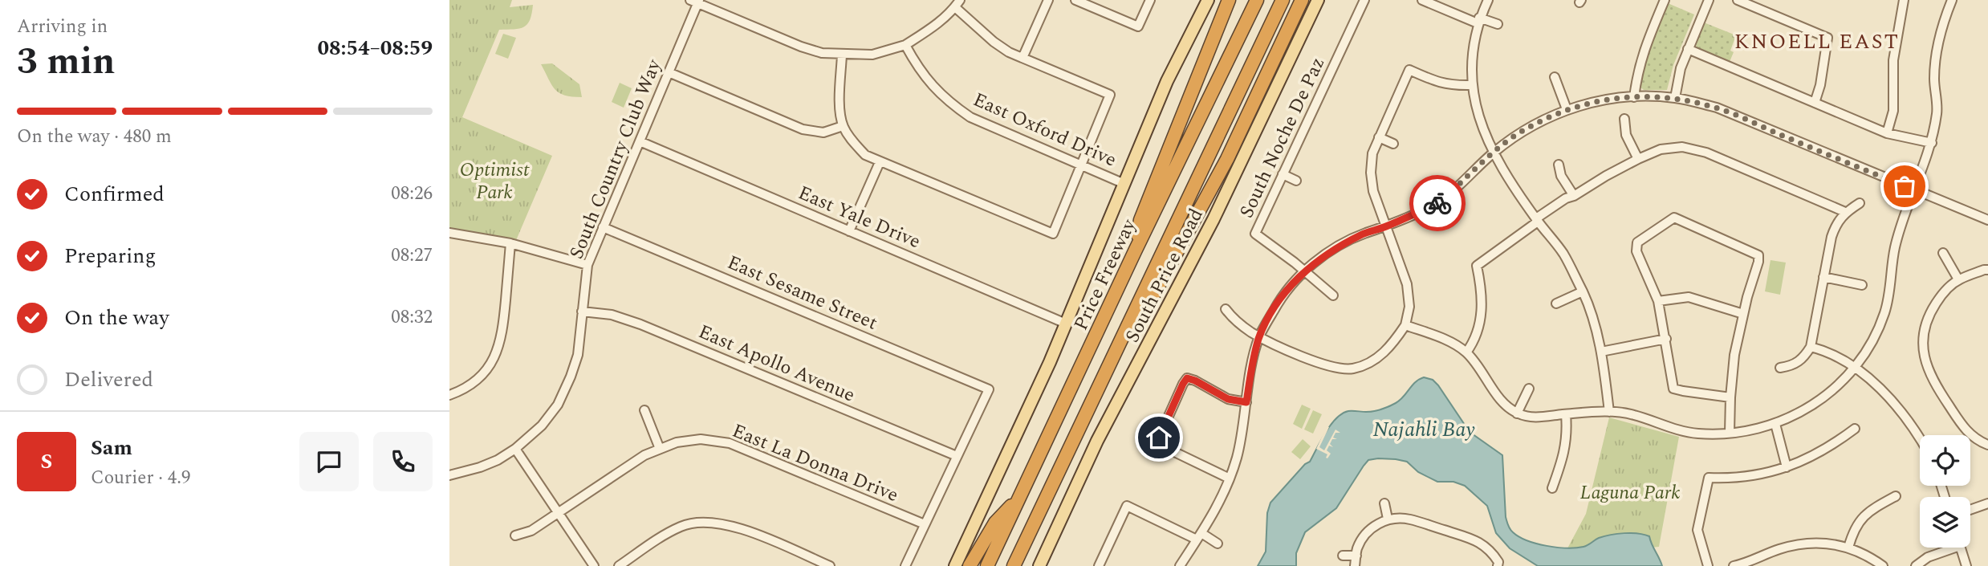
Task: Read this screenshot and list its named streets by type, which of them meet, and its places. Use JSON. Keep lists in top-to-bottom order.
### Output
{
  "streets": {
    "highway": ["Price Freeway"],
    "main road": ["South Price Road"],
    "street": [
      "East Oxford Drive",
      "South Noche De Paz",
      "South Country Club Way",
      "East Yale Drive",
      "East Sesame Street",
      "East Apollo Avenue",
      "East La Donna Drive"
    ]
  },
  "crossings": [
    ["South Country Club Way", "East Yale Drive"],
    ["South Country Club Way", "East Sesame Street"],
    ["South Country Club Way", "East Apollo Avenue"],
    ["East Sesame Street", "East Apollo Avenue"]
  ],
  "districts": ["KNOELL EAST"],
  "water": ["Najahli Bay"],
  "parks": ["Optimist Park", "Laguna Park"],
  "page": {
    "heading": ["3 min", "Arriving in", "08:54–08:59"],
    "panel": ["Sam", "Courier · 4.9"],
    "bar": "On the way · 480 m",
    "list": [
      ["Confirmed", "08:26"],
      ["Preparing", "08:27"],
      ["On the way", "08:32"],
      "Delivered"
    ],
    "round": "S"
  }
}
